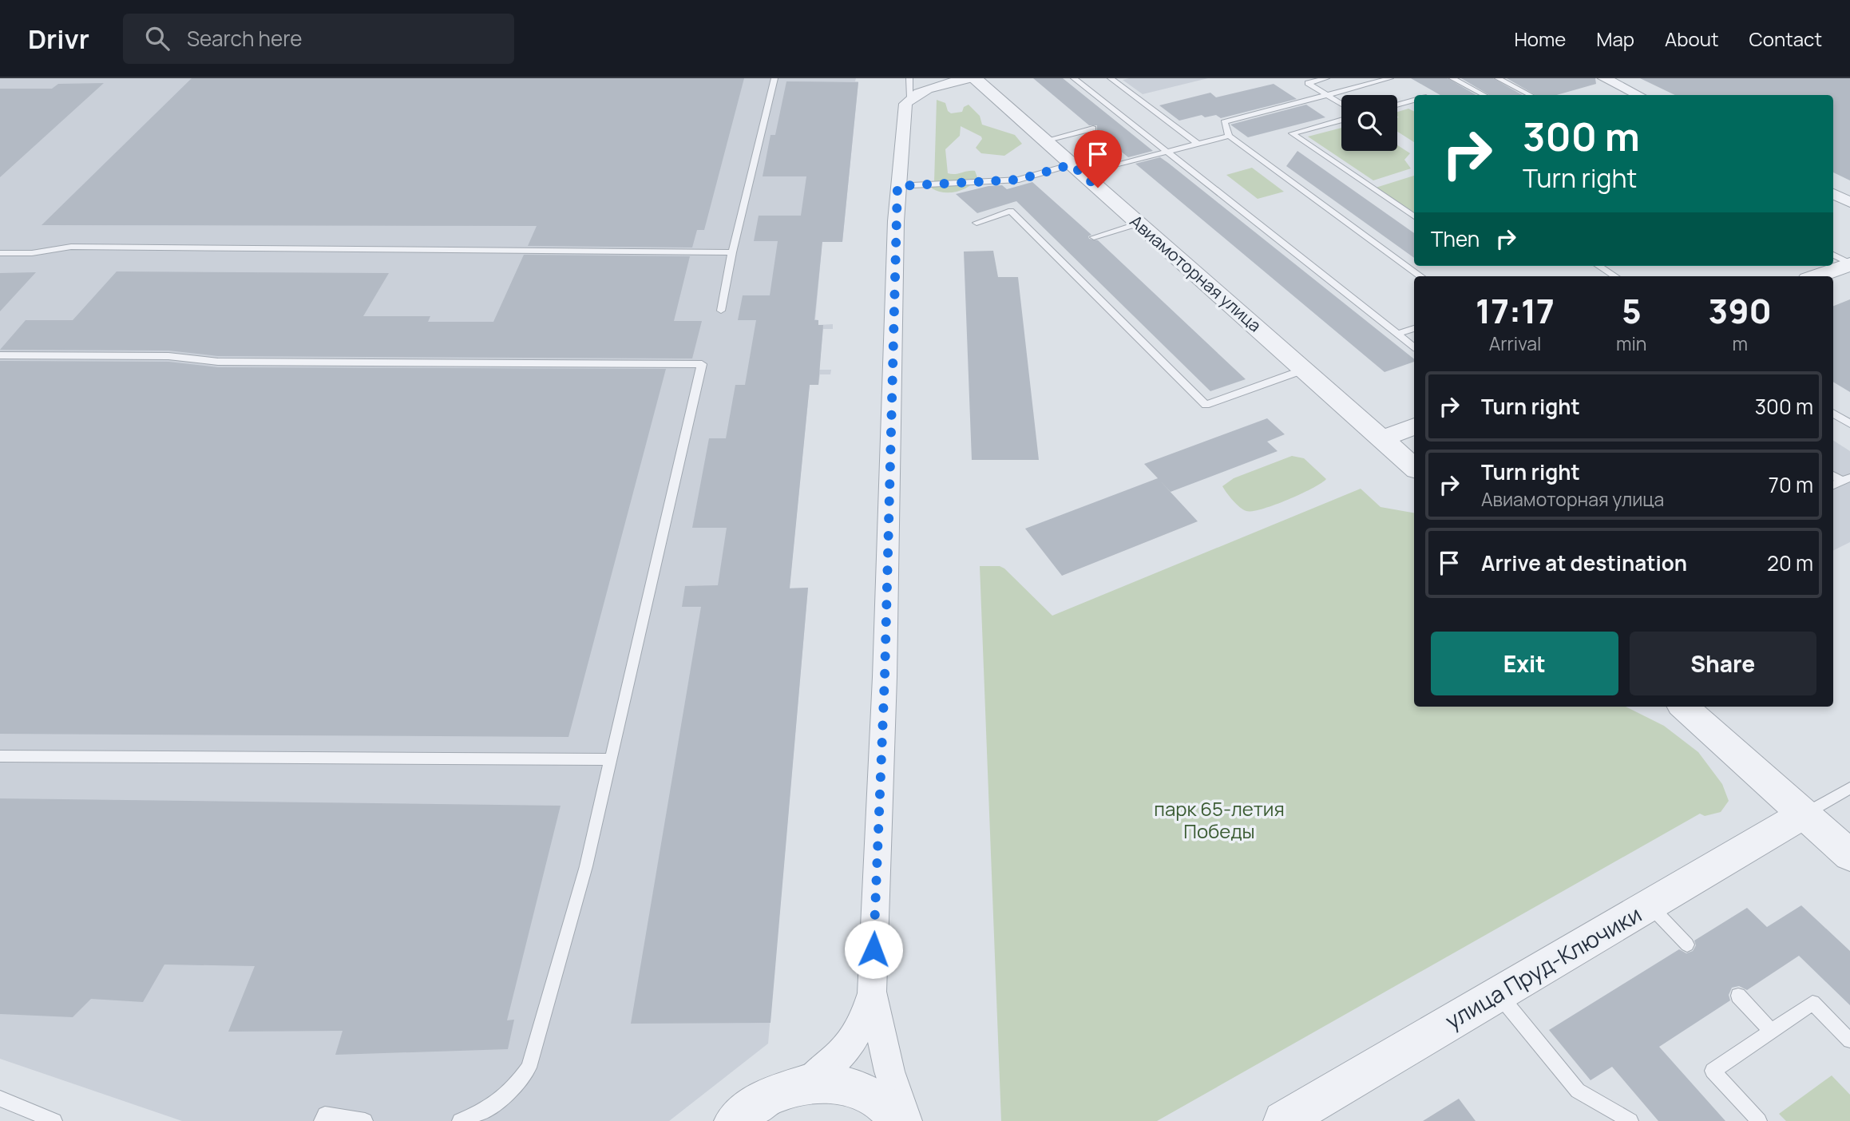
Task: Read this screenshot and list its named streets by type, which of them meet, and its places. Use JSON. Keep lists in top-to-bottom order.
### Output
{
  "streets": {
    "street": ["Авиамоторная улица", "улица Пруд-Ключики"]
  },
  "parks": ["парк 65-летия Победы"],
  "page": {
    "header": "Drivr",
    "search": "Search here",
    "nav": [
      "Home",
      "Map",
      "About",
      "Contact"
    ],
    "turn": ["300 m", "Turn right"],
    "then": "Then",
    "eta": [
      "17:17",
      "Arrival",
      "5",
      "min",
      "390",
      "m"
    ],
    "list": [
      {
        "name": "Turn right",
        "value": "300 m"
      },
      {
        "name": "Turn right",
        "note": "Авиамоторная улица",
        "value": "70 m"
      },
      {
        "name": "Arrive at destination",
        "value": "20 m"
      }
    ],
    "buttons": ["Exit", "Share"]
  }
}
